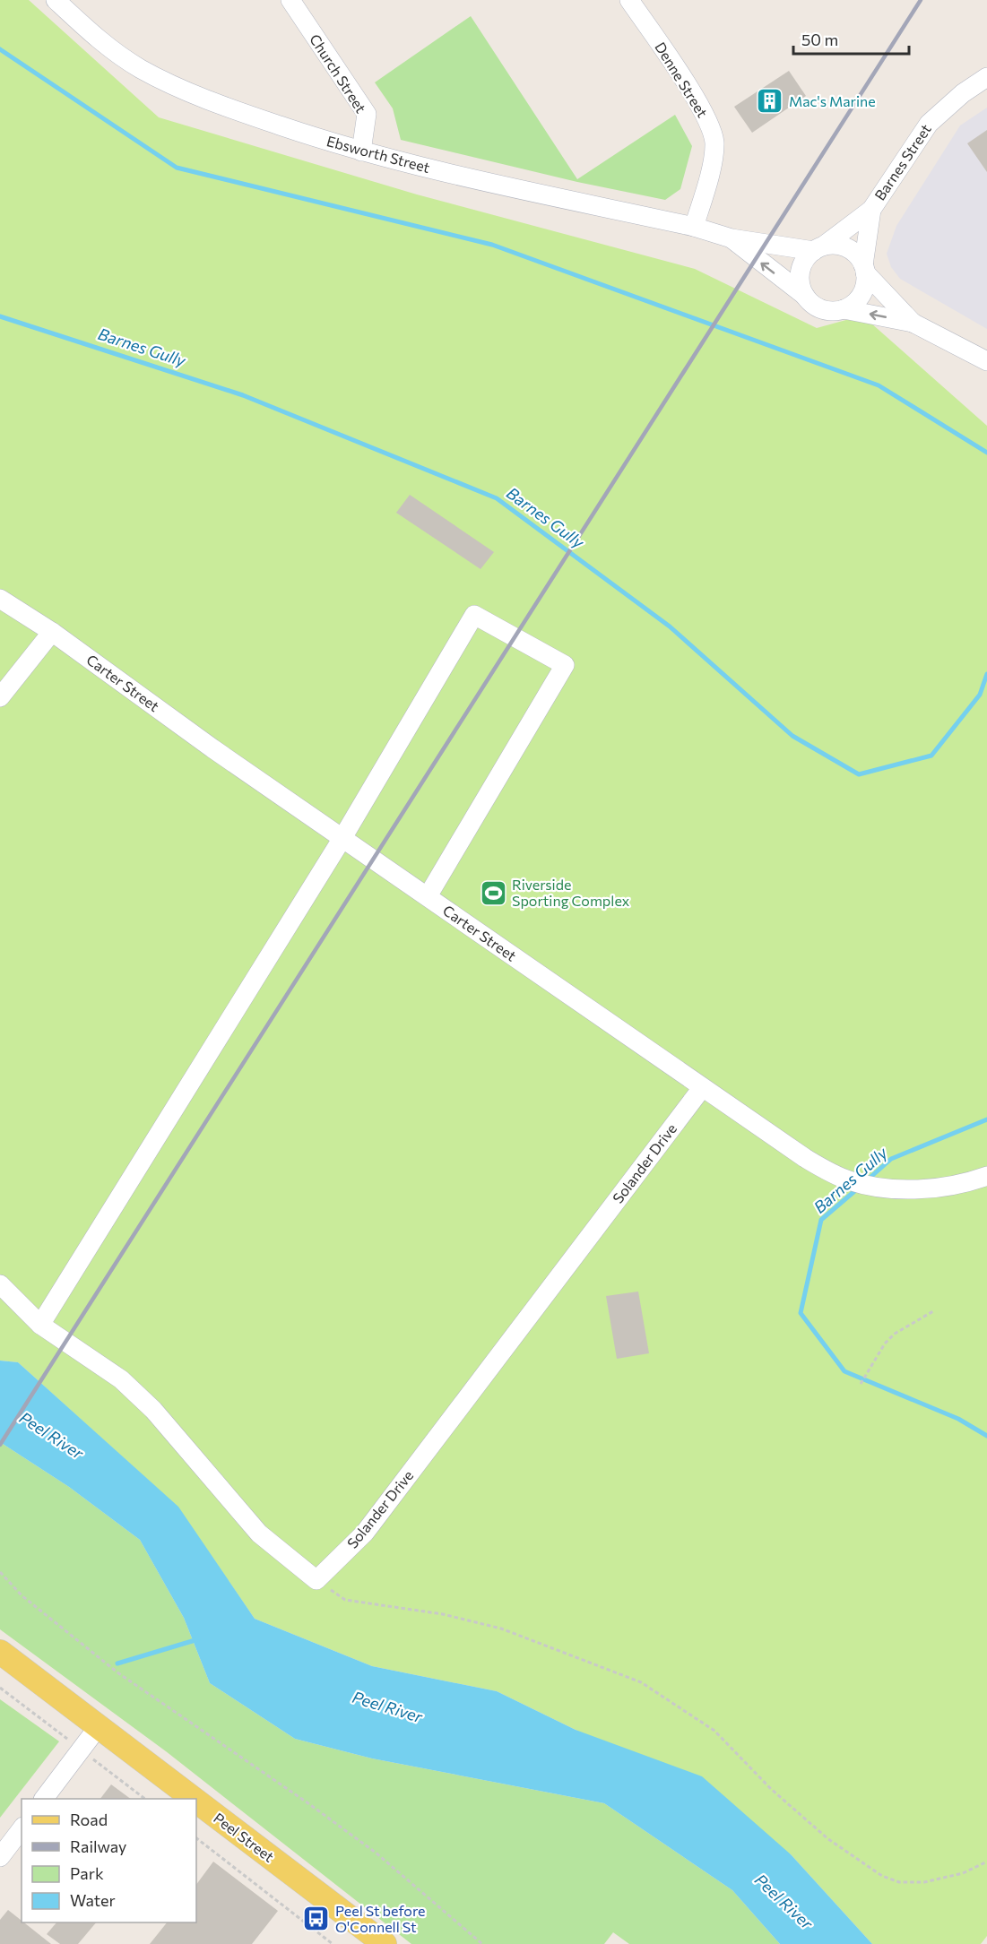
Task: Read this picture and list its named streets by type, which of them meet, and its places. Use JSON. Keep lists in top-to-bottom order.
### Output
{
  "streets": {
    "main road": ["Peel Street"],
    "street": [
      "Church Street",
      "Denne Street",
      "Ebsworth Street",
      "Barnes Street",
      "Carter Street",
      "Solander Drive"
    ]
  },
  "crossings": [
    ["Church Street", "Ebsworth Street"],
    ["Denne Street", "Ebsworth Street"],
    ["Ebsworth Street", "Barnes Street"],
    ["Carter Street", "Solander Drive"]
  ],
  "water": ["Barnes Gully", "Peel River"],
  "places": {
    "building": ["Mac's Marine"],
    "sports": ["Riverside Sporting Complex"],
    "bus stop": ["Peel St before O'Connell St"]
  },
  "legend": [
    "Road",
    "Railway",
    "Park",
    "Water"
  ],
  "scale_bar": "50 m"
}
